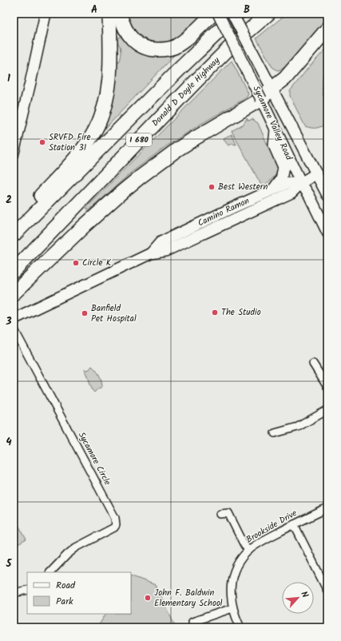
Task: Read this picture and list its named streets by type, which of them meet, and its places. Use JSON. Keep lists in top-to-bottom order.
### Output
{
  "streets": {
    "highway": ["Donald D Doyle Highway", "I 680"],
    "main road": ["Sycamore Valley Road", "Camino Ramon"],
    "street": ["Sycamore Circle", "Brookside Drive"]
  },
  "crossings": [
    ["Sycamore Valley Road", "Camino Ramon"]
  ],
  "places": [
    "SRVFD Fire Station 31",
    "Best Western",
    "Circle K",
    "The Studio",
    "Banfield Pet Hospital",
    "John F. Baldwin Elementary School"
  ],
  "legend": ["Road", "Park"],
  "north": "top right",
  "grid": {
    "columns": ["A", "B"],
    "rows": [
      "1",
      "2",
      "3",
      "4",
      "5"
    ]
  }
}
